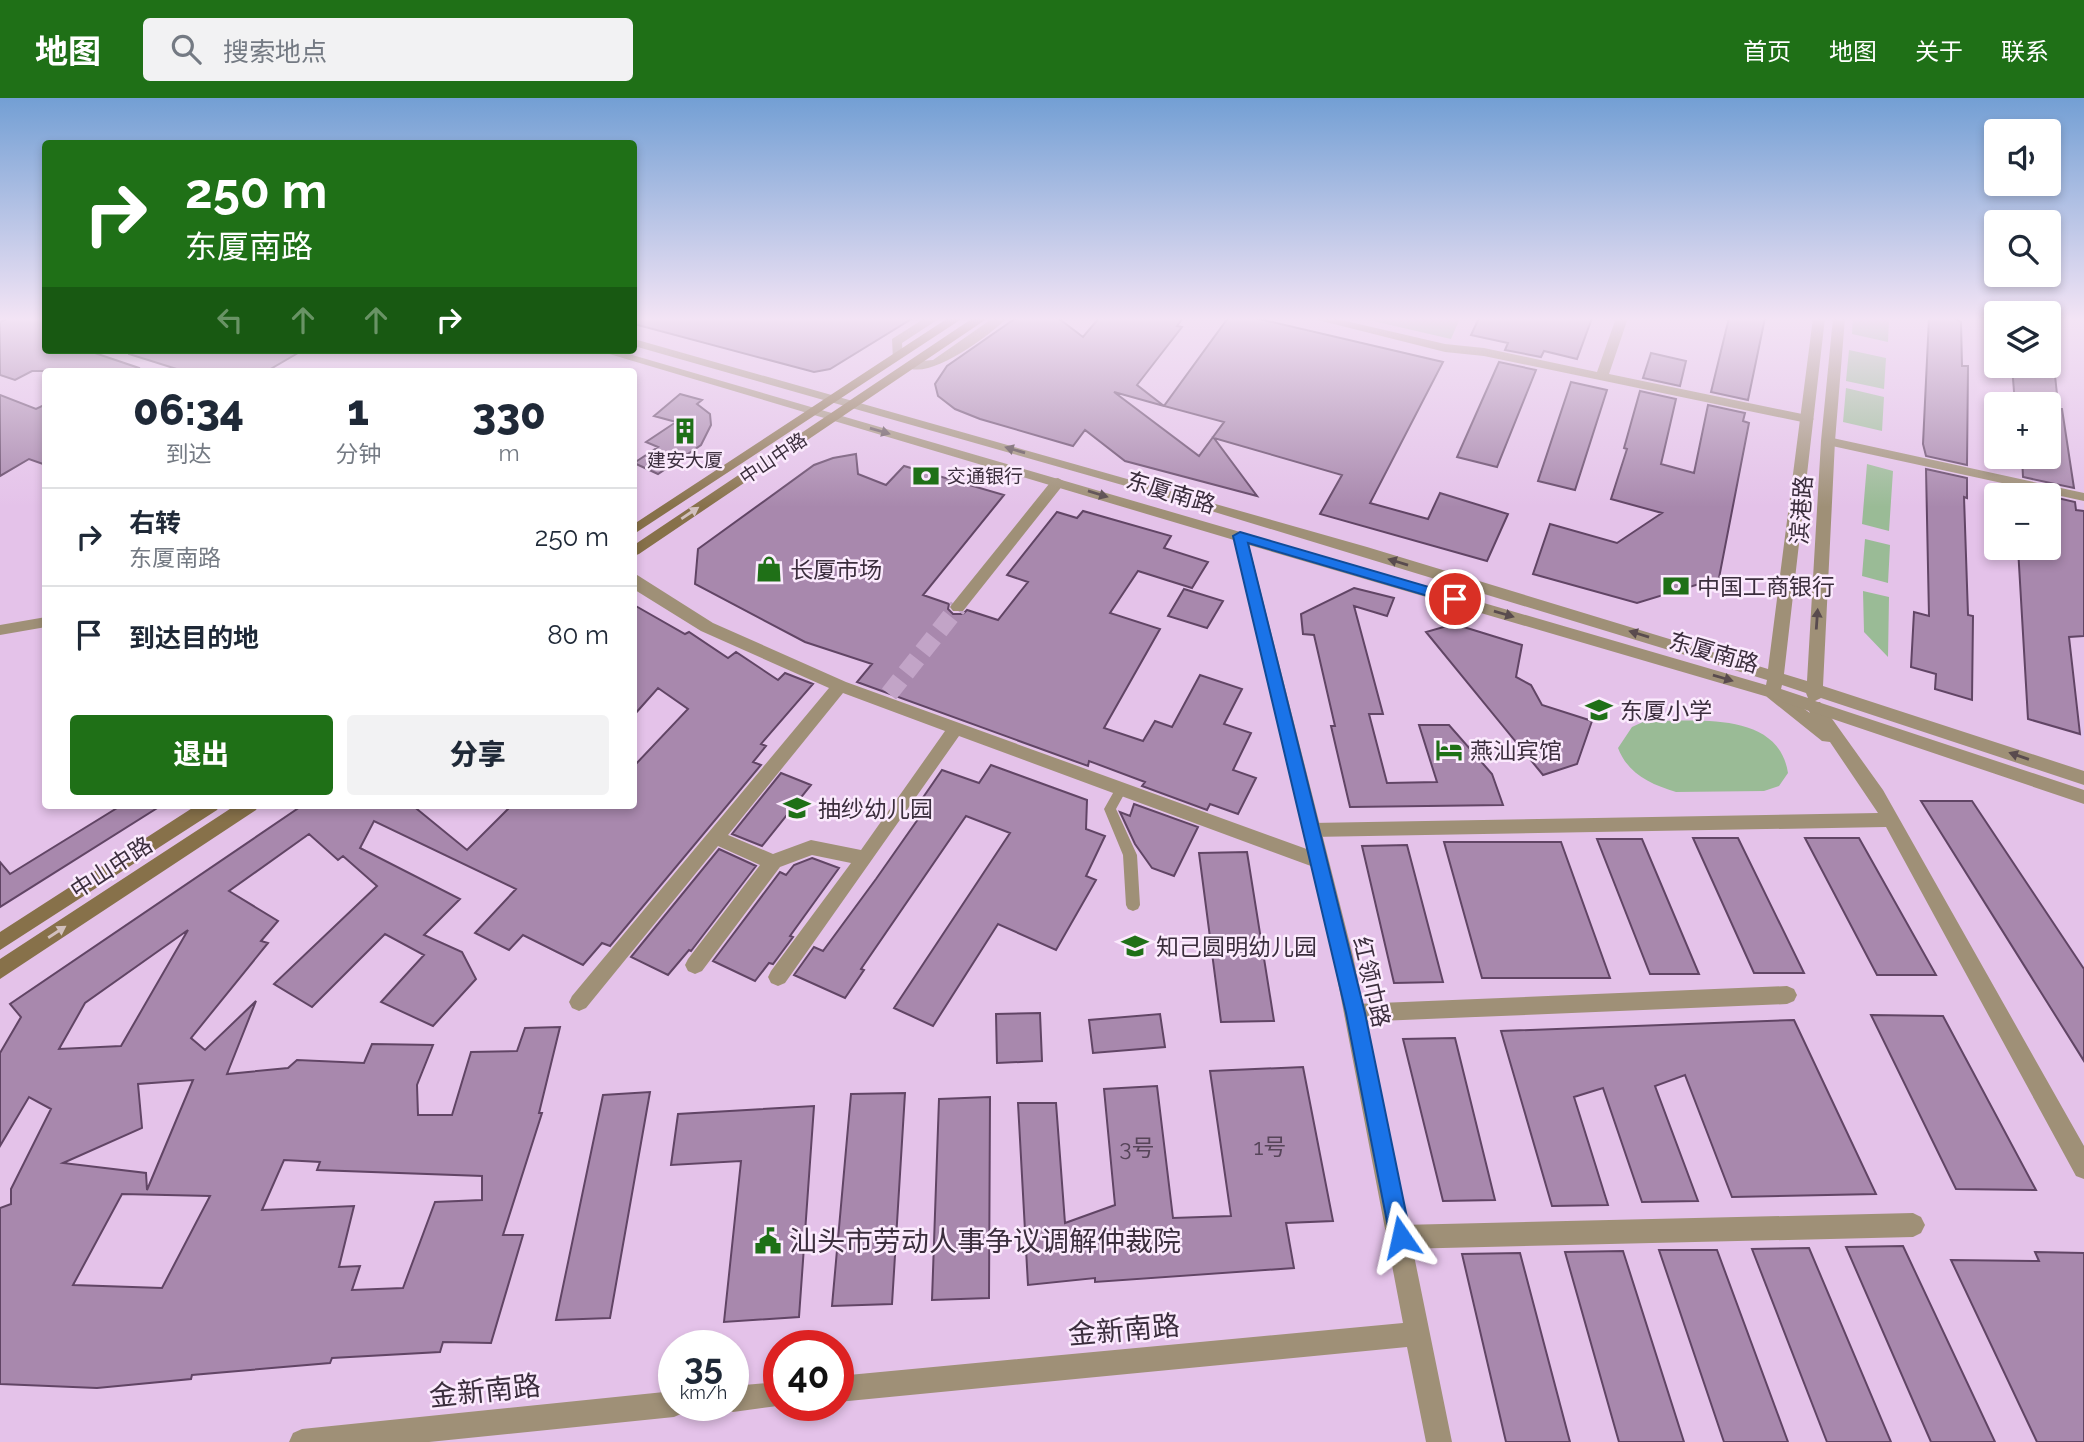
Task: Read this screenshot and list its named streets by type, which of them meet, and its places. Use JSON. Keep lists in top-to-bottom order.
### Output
{
  "streets": {
    "main road": ["中山中路"],
    "street": [
      "东厦南路",
      "滨港路",
      "红领巾路",
      "金新南路"
    ]
  },
  "crossings": [
    ["中山中路", "东厦南路"],
    ["东厦南路", "滨港路"],
    ["东厦南路", "红领巾路"],
    ["红领巾路", "金新南路"]
  ],
  "places": {
    "building": ["建安大厦"],
    "bank": ["交通银行", "中国工商银行"],
    "shop": ["长厦市场"],
    "school or university": ["东厦小学", "抽纱幼儿园", "知己圆明幼儿园"],
    "hotel": ["燕汕宾馆"],
    "public building": ["汕头市劳动人事争议调解仲裁院"]
  },
  "house_numbers": ["1号", "3号"],
  "page": {
    "header": "地图",
    "search": "搜索地点",
    "nav": [
      "首页",
      "地图",
      "关于",
      "联系"
    ],
    "map_buttons": ["+", "−"],
    "turn": ["250 m", "东厦南路"],
    "eta": [
      "06:34",
      "到达",
      "1",
      "分钟",
      "330",
      "m"
    ],
    "list": [
      {
        "name": "右转",
        "note": "东厦南路",
        "value": "250 m"
      },
      {
        "name": "到达目的地",
        "value": "80 m"
      }
    ],
    "buttons": ["退出", "分享"],
    "speed": "35 km/h",
    "limit": "40"
  }
}
